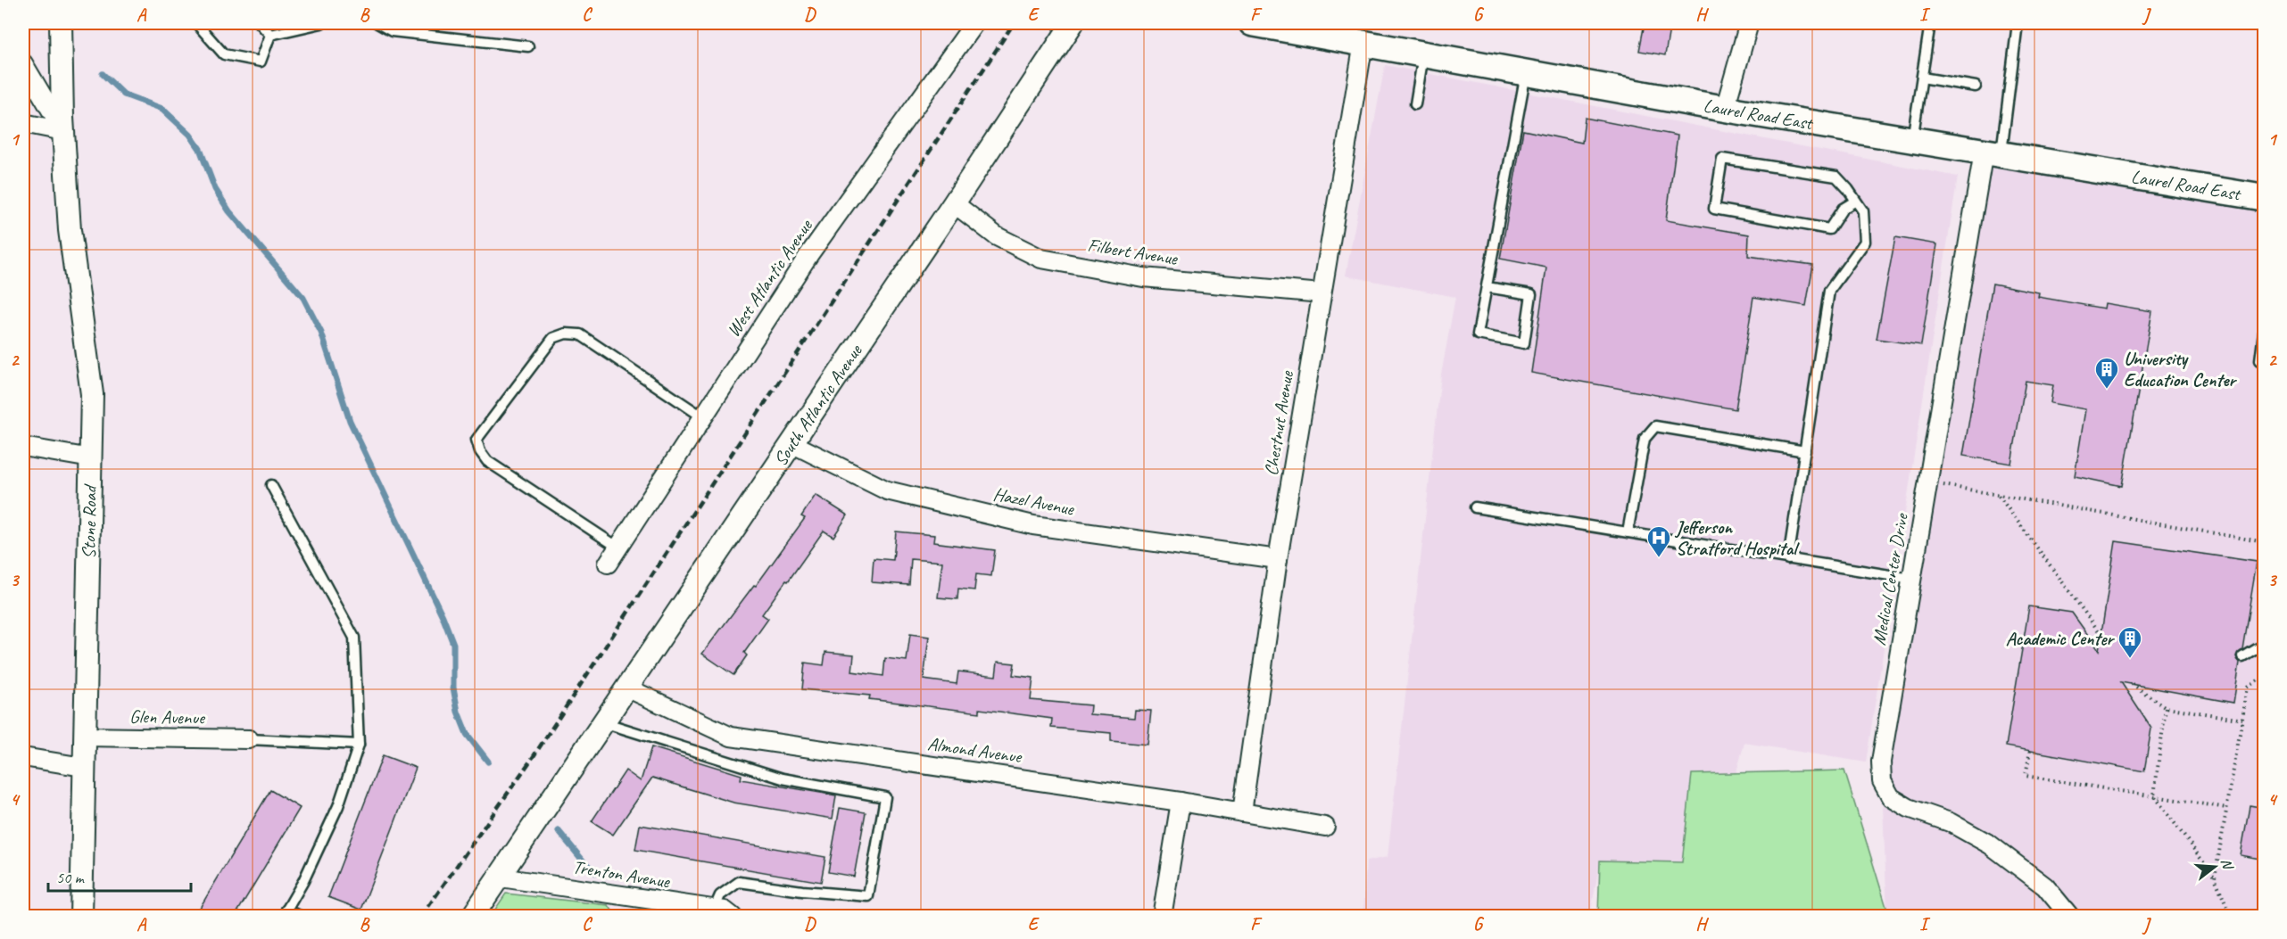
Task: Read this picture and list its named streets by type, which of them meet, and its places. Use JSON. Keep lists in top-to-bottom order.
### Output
{
  "streets": {
    "main road": ["Laurel Road East"],
    "street": [
      "Filbert Avenue",
      "West Atlantic Avenue",
      "South Atlantic Avenue",
      "Chestnut Avenue",
      "Hazel Avenue",
      "Stone Road",
      "Medical Center Drive",
      "Glen Avenue",
      "Almond Avenue",
      "Trenton Avenue"
    ]
  },
  "crossings": [
    ["Laurel Road East", "Chestnut Avenue"],
    ["Laurel Road East", "Medical Center Drive"],
    ["Filbert Avenue", "South Atlantic Avenue"],
    ["Filbert Avenue", "Chestnut Avenue"],
    ["South Atlantic Avenue", "Hazel Avenue"],
    ["South Atlantic Avenue", "Almond Avenue"],
    ["South Atlantic Avenue", "Trenton Avenue"],
    ["Chestnut Avenue", "Hazel Avenue"],
    ["Chestnut Avenue", "Almond Avenue"],
    ["Stone Road", "Glen Avenue"]
  ],
  "places": {
    "building": ["University Education Center", "Academic Center"],
    "hospital": ["Jefferson Stratford Hospital"]
  },
  "scale_bar": "50 m",
  "north": "right",
  "grid": {
    "columns": [
      "A",
      "B",
      "C",
      "D",
      "E",
      "F",
      "G",
      "H",
      "I",
      "J"
    ],
    "rows": [
      "1",
      "2",
      "3",
      "4"
    ]
  }
}
